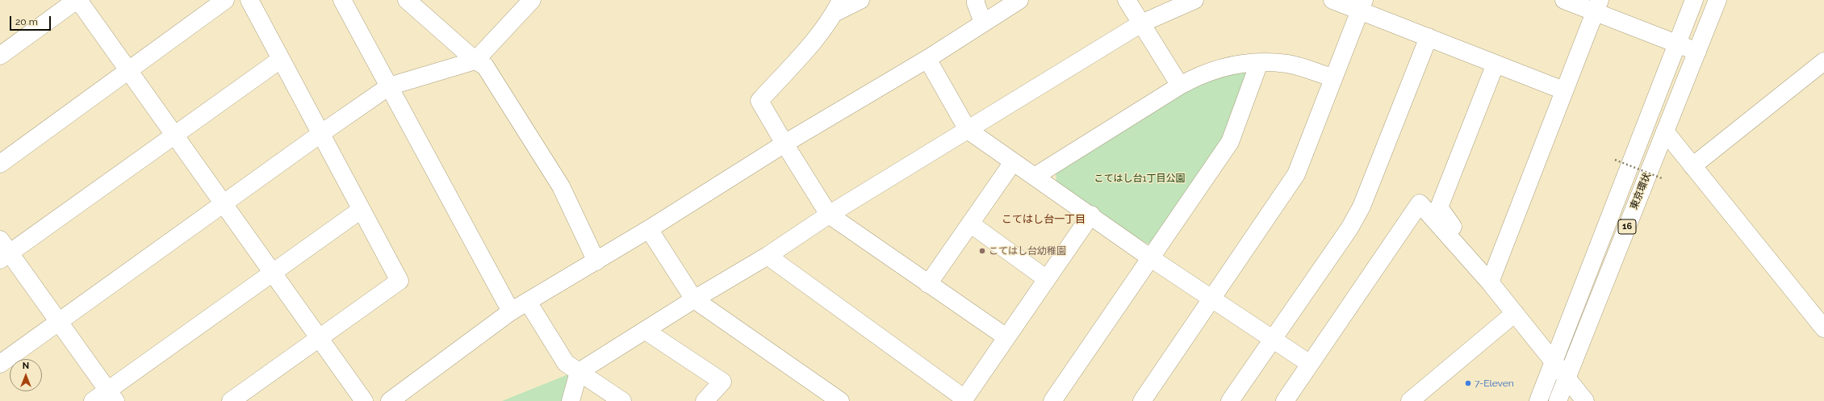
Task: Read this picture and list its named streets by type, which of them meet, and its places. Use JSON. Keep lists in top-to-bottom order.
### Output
{
  "streets": {
    "main road": ["東京環状", "16"]
  },
  "districts": ["こてはし台一丁目"],
  "parks": ["こてはし台1丁目公園"],
  "places": ["こてはし台幼稚園", "7-Eleven"],
  "scale_bar": "20 m",
  "north": "top"
}
